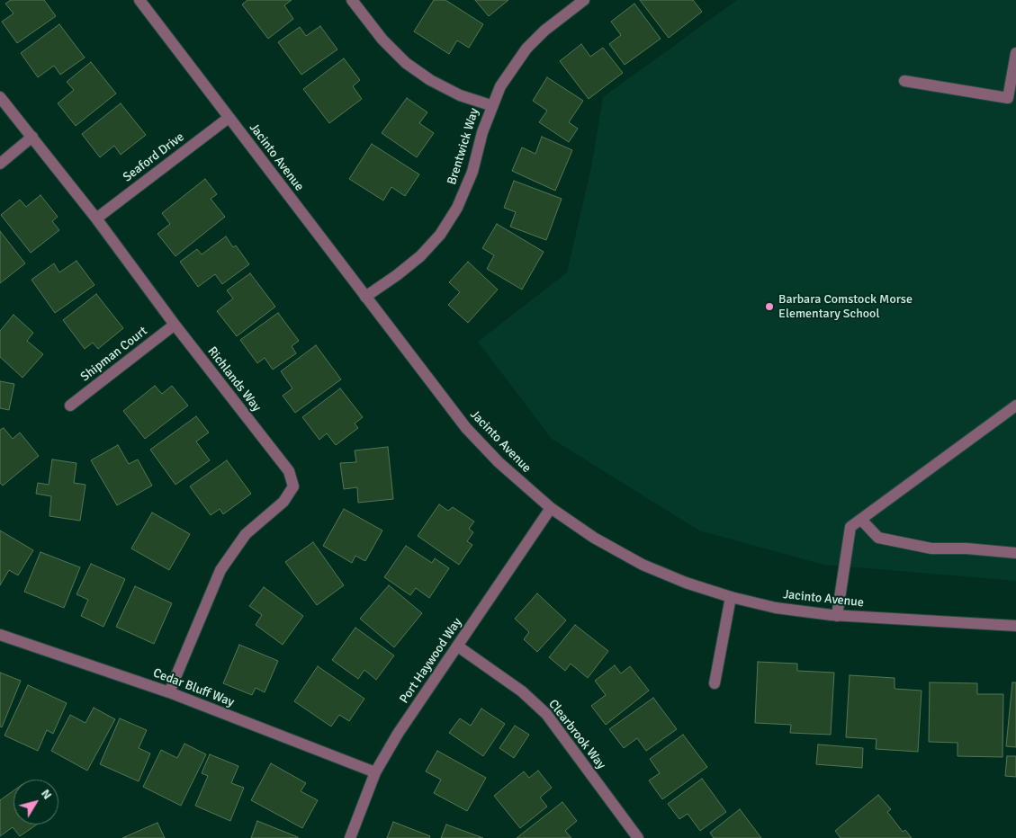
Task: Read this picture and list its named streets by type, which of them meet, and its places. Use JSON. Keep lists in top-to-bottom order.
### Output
{
  "streets": {
    "street": [
      "Brentwick Way",
      "Seaford Drive",
      "Jacinto Avenue",
      "Shipman Court",
      "Richlands Way",
      "Port Haywood Way",
      "Cedar Bluff Way",
      "Clearbrook Way"
    ]
  },
  "crossings": [
    ["Brentwick Way", "Jacinto Avenue"],
    ["Seaford Drive", "Jacinto Avenue"],
    ["Seaford Drive", "Richlands Way"],
    ["Jacinto Avenue", "Port Haywood Way"],
    ["Shipman Court", "Richlands Way"],
    ["Richlands Way", "Cedar Bluff Way"],
    ["Port Haywood Way", "Cedar Bluff Way"],
    ["Port Haywood Way", "Clearbrook Way"]
  ],
  "places": ["Barbara Comstock Morse Elementary School"],
  "north": "top right"
}
